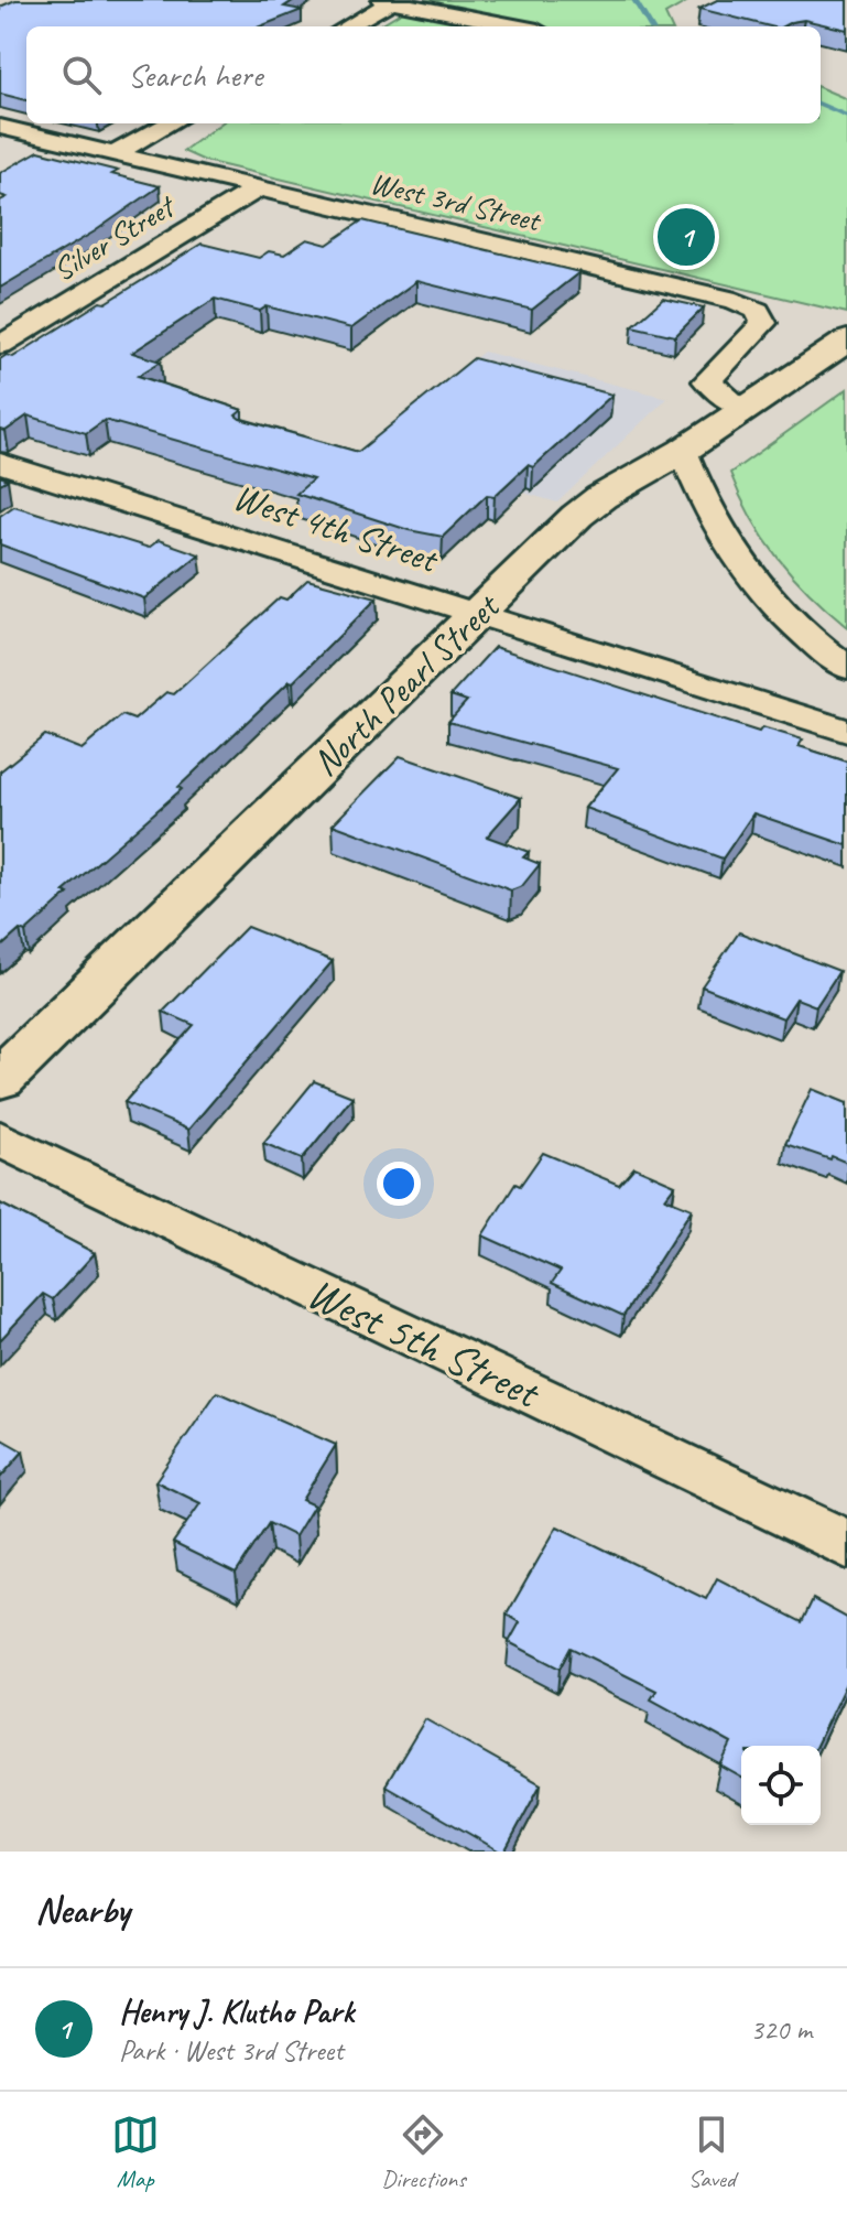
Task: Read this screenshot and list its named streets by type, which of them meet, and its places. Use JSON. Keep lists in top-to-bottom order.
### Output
{
  "streets": {
    "street": [
      "West 3rd Street",
      "Silver Street",
      "West 4th Street",
      "North Pearl Street",
      "West 5th Street"
    ]
  },
  "crossings": [
    ["West 3rd Street", "Silver Street"],
    ["West 3rd Street", "North Pearl Street"],
    ["West 4th Street", "North Pearl Street"]
  ],
  "page": {
    "search": "Search here",
    "pins": "1",
    "heading": "Nearby",
    "list": [
      {
        "mark": "1",
        "name": "Henry J. Klutho Park",
        "note": "Park · West 3rd Street",
        "value": "320 m"
      }
    ],
    "nav": ["Map", "Directions", "Saved"]
  }
}
